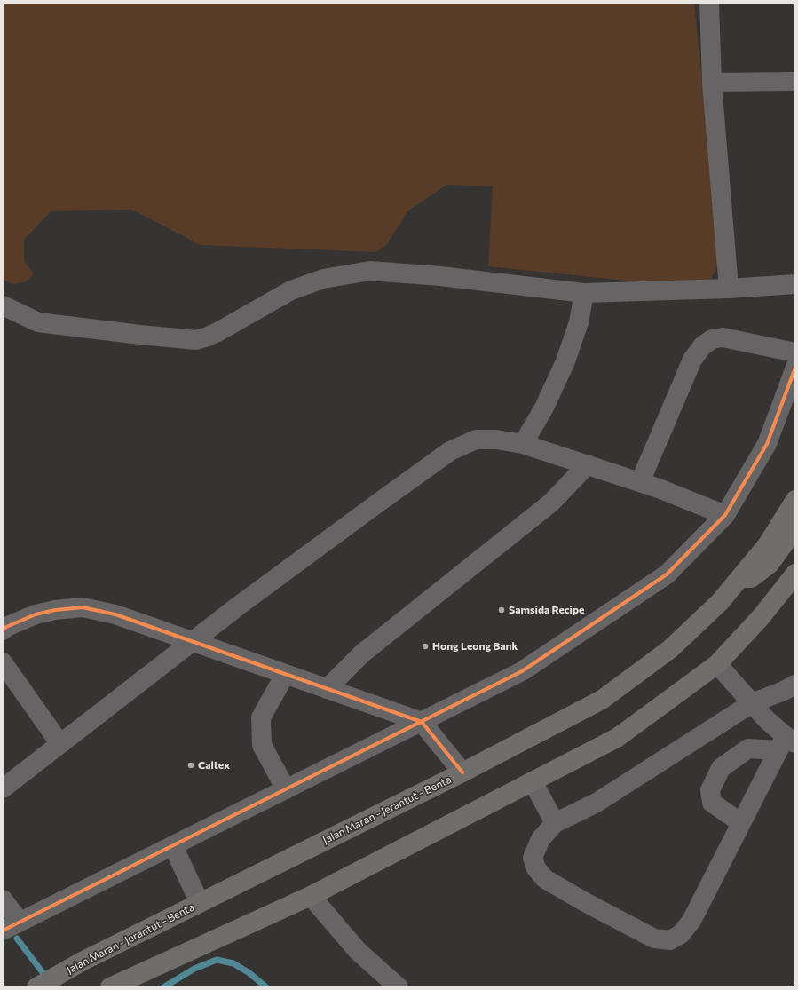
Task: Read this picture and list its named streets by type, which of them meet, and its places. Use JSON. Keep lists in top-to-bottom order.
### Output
{
  "streets": {
    "main road": ["Jalan Maran - Jerantut - Benta"]
  },
  "places": ["Samsida Recipe", "Hong Leong Bank", "Caltex"]
}
